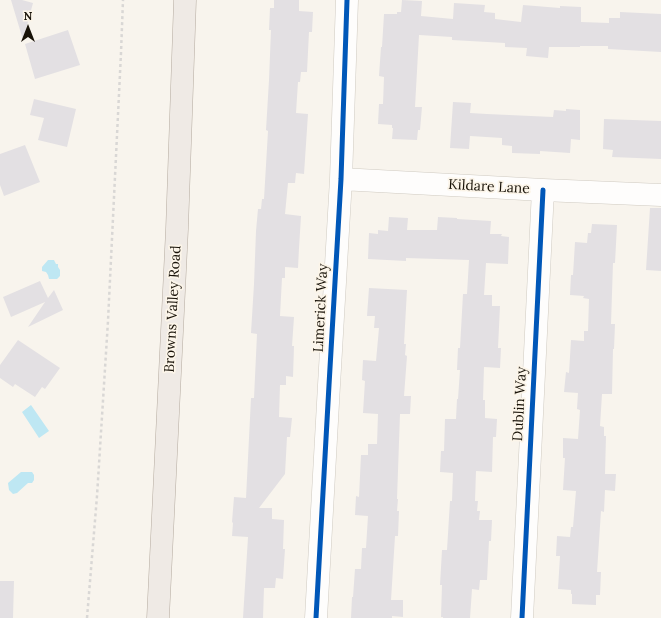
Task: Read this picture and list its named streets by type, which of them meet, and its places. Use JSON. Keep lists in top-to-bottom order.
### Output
{
  "streets": {
    "main road": ["Browns Valley Road"],
    "street": ["Kildare Lane", "Limerick Way", "Dublin Way"]
  },
  "crossings": [
    ["Kildare Lane", "Limerick Way"],
    ["Kildare Lane", "Dublin Way"]
  ],
  "north": "top"
}
